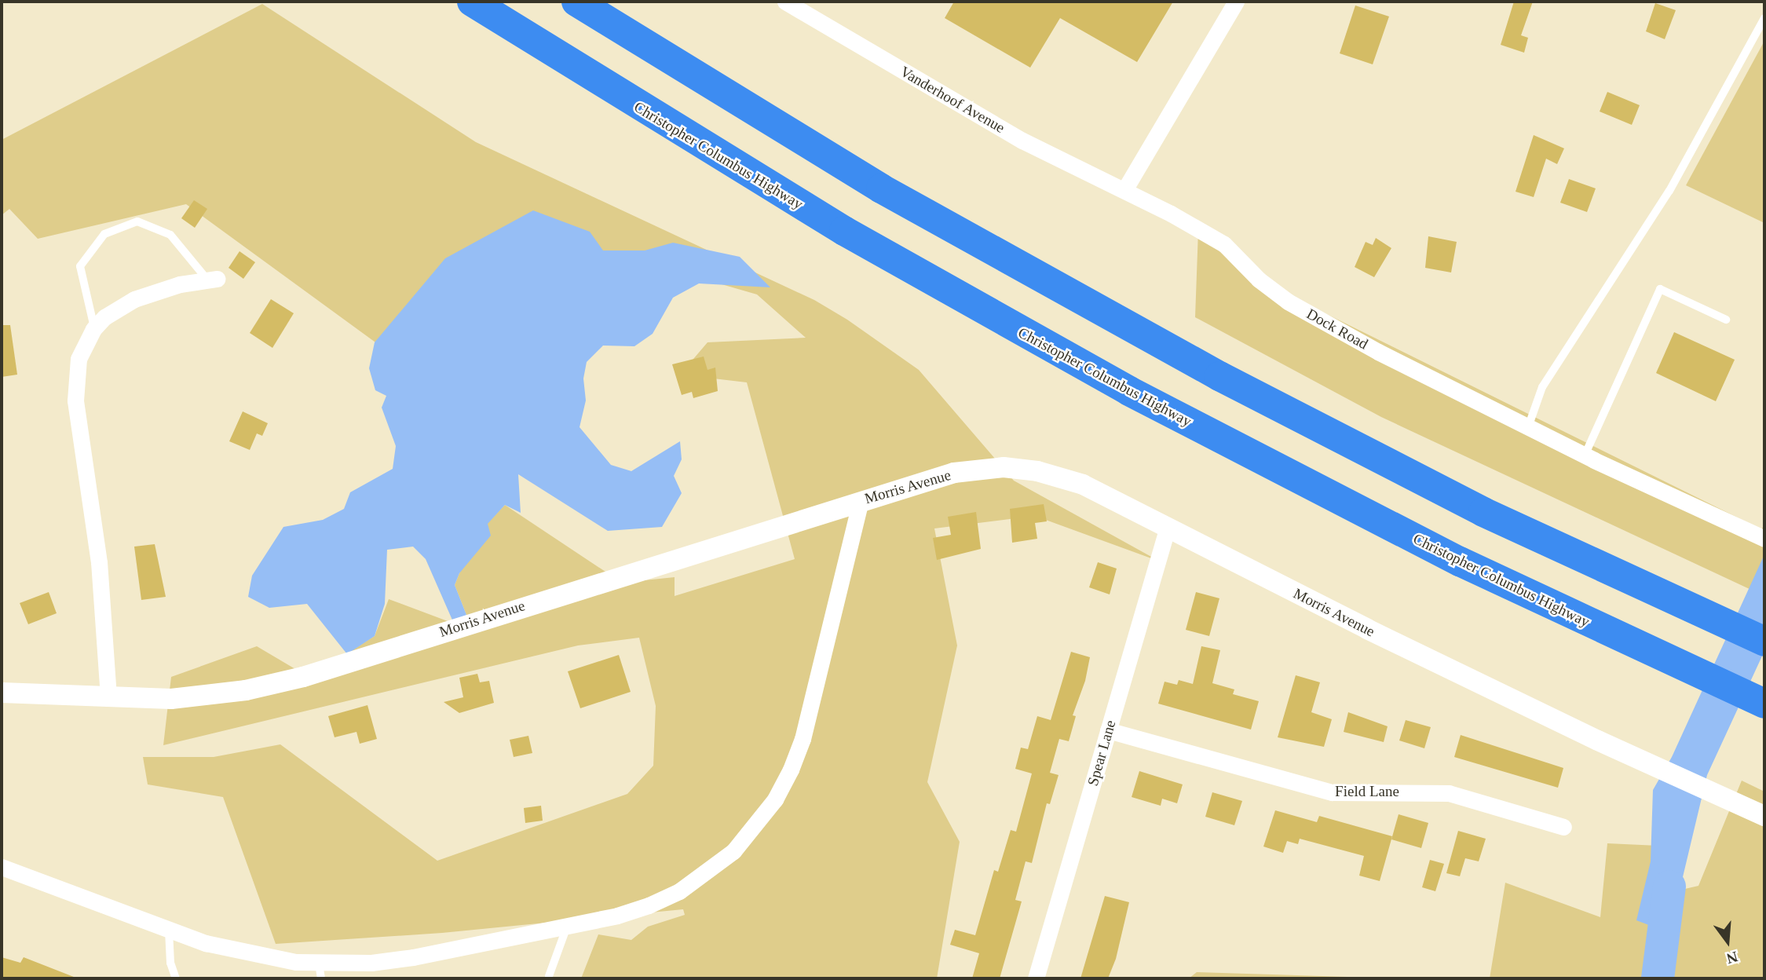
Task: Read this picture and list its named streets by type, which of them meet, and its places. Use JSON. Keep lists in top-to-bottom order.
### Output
{
  "streets": {
    "highway": ["Christopher Columbus Highway"],
    "street": [
      "Vanderhoof Avenue",
      "Dock Road",
      "Morris Avenue",
      "Spear Lane",
      "Field Lane"
    ]
  },
  "crossings": [
    ["Vanderhoof Avenue", "Dock Road"],
    ["Morris Avenue", "Spear Lane"],
    ["Spear Lane", "Field Lane"]
  ],
  "north": "bottom"
}
